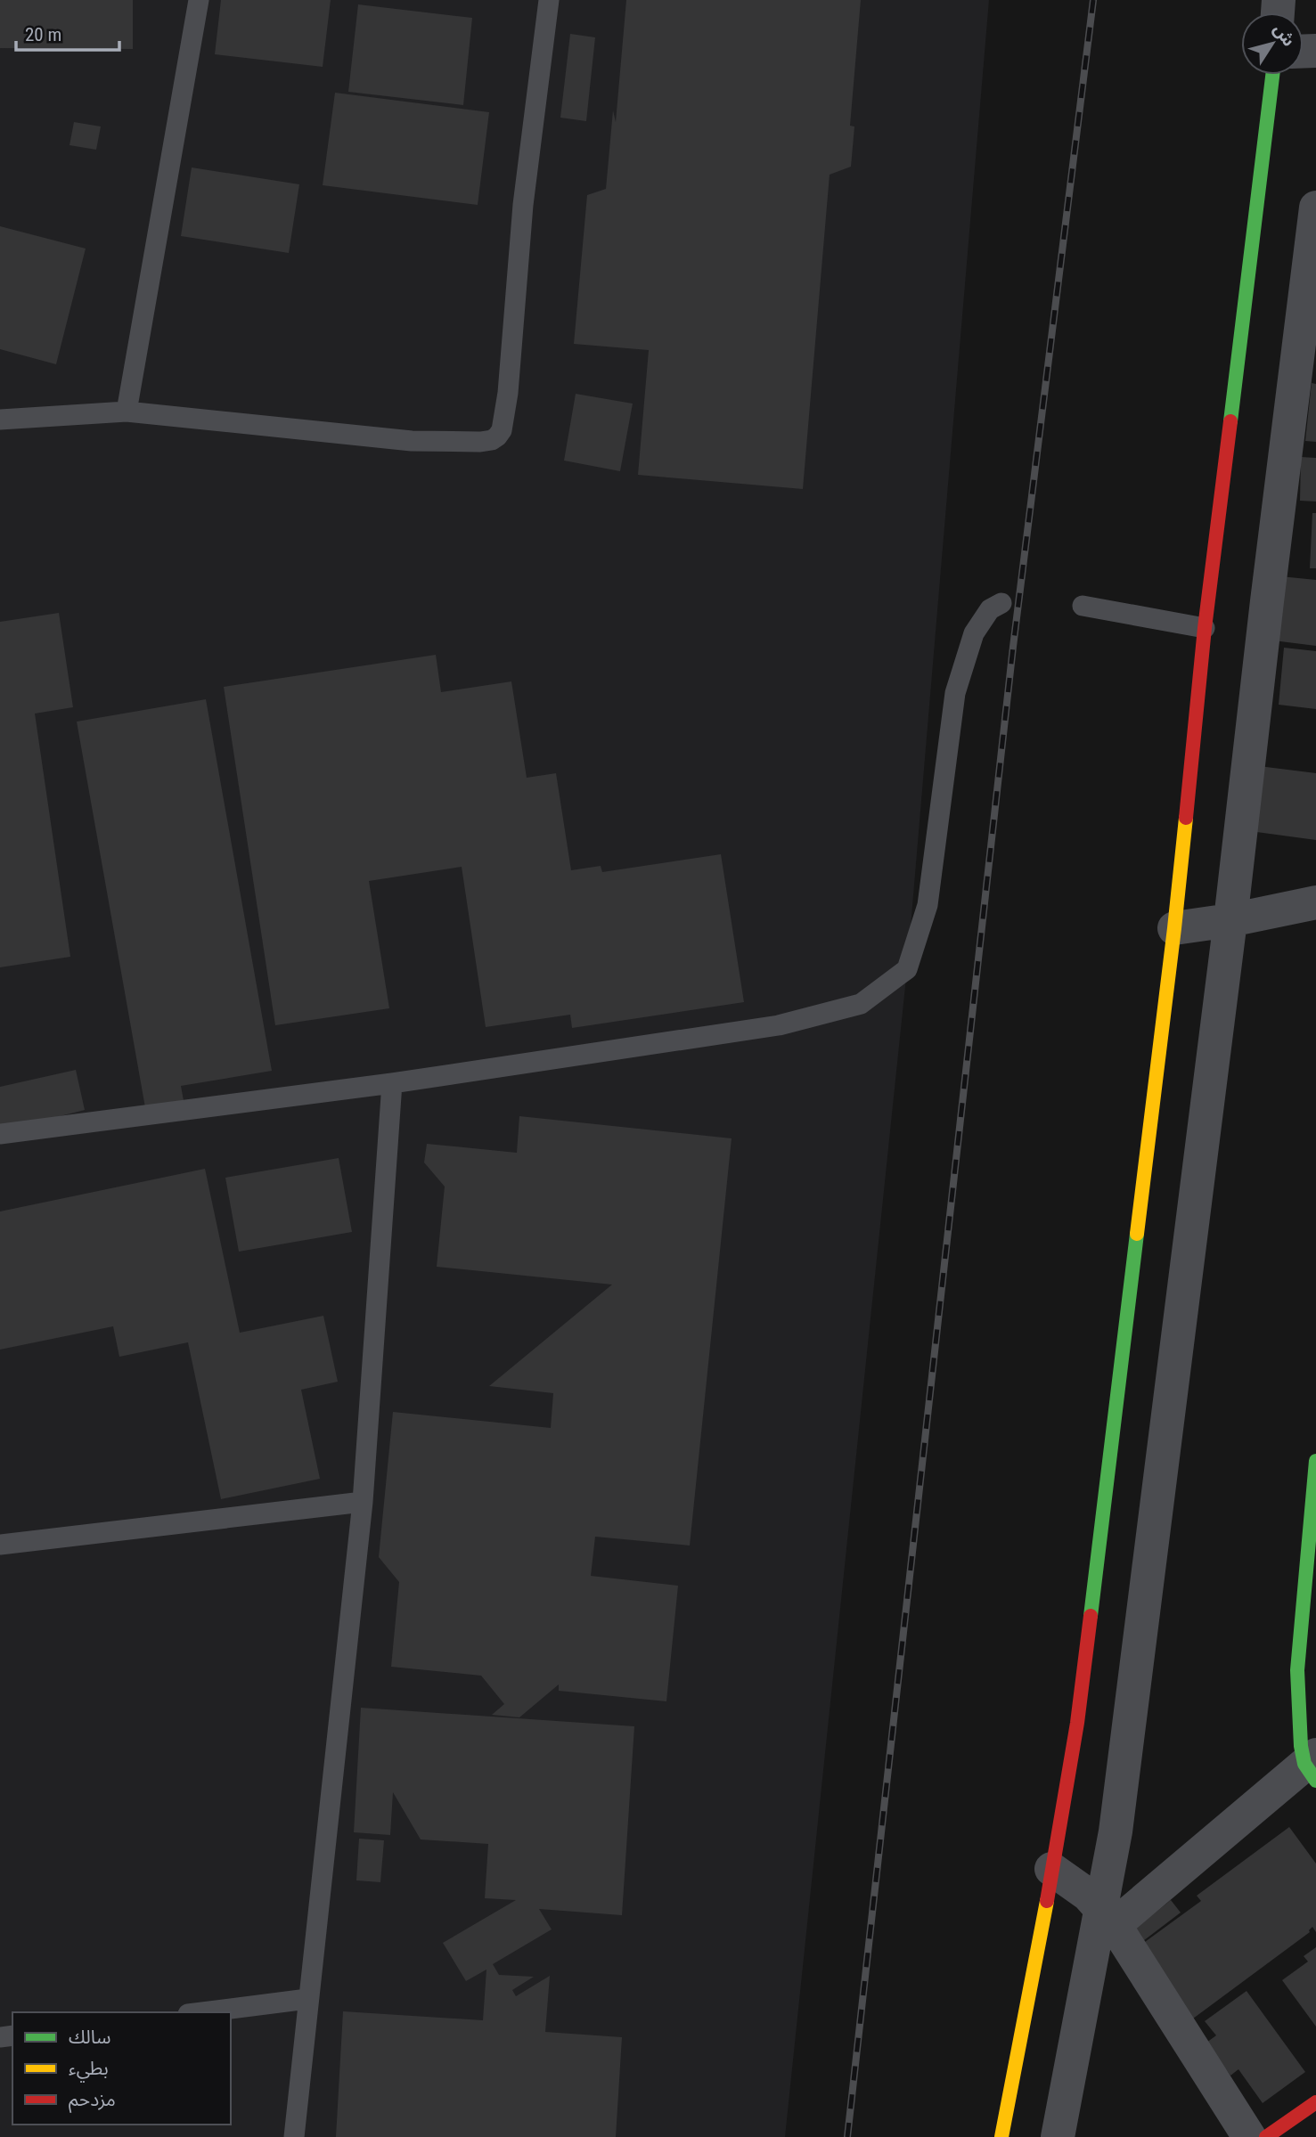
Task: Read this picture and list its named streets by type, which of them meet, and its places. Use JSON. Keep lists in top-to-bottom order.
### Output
{
  "legend": ["سالك", "بطيء", "مزدحم"],
  "scale_bar": "20 m",
  "north": "top right"
}
